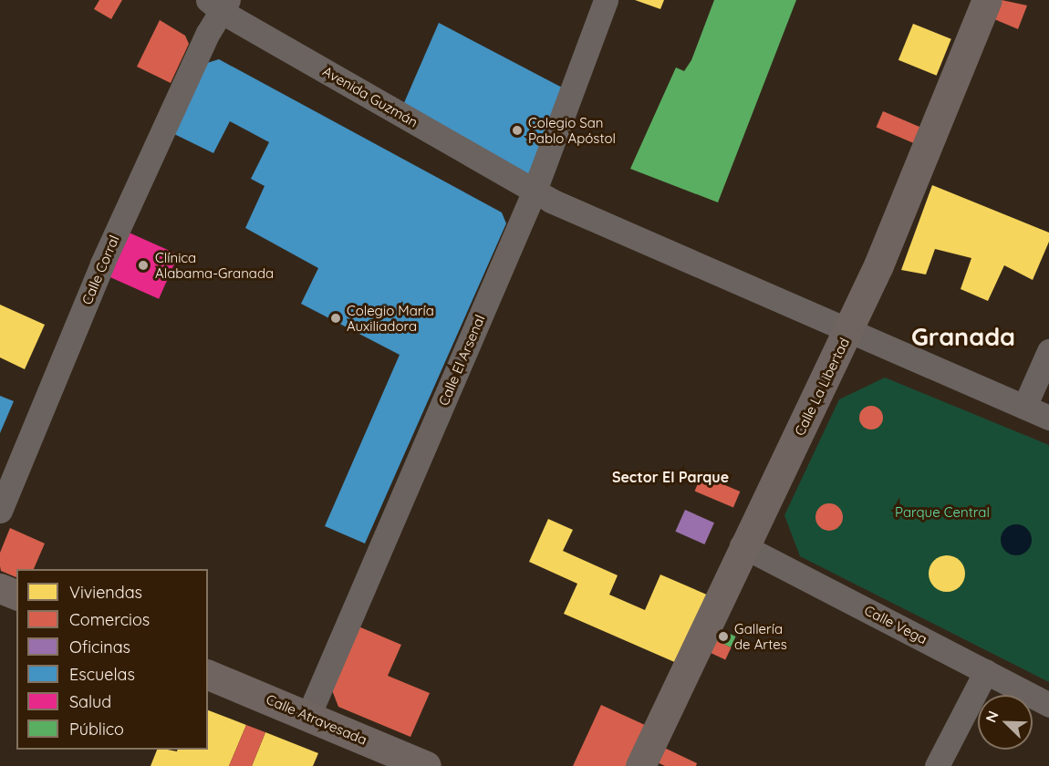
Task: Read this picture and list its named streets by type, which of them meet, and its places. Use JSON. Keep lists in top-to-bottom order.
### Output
{
  "streets": {
    "street": [
      "Avenida Guzmán",
      "Calle Corral",
      "Calle El Arsenal",
      "Calle La Libertad",
      "Calle Vega",
      "Calle Atravesada"
    ]
  },
  "crossings": [
    ["Avenida Guzmán", "Calle Corral"],
    ["Avenida Guzmán", "Calle El Arsenal"],
    ["Avenida Guzmán", "Calle La Libertad"],
    ["Calle El Arsenal", "Calle Atravesada"],
    ["Calle La Libertad", "Calle Vega"]
  ],
  "districts": ["Granada", "Sector El Parque"],
  "parks": ["Parque Central"],
  "places": [
    "Colegio San Pablo Apóstol",
    "Clínica Alabama-Granada",
    "Colegio María Auxiliadora",
    "Gallería de Artes"
  ],
  "legend": [
    "Viviendas",
    "Comercios",
    "Oficinas",
    "Escuelas",
    "Salud",
    "Público"
  ],
  "north": "top left"
}
